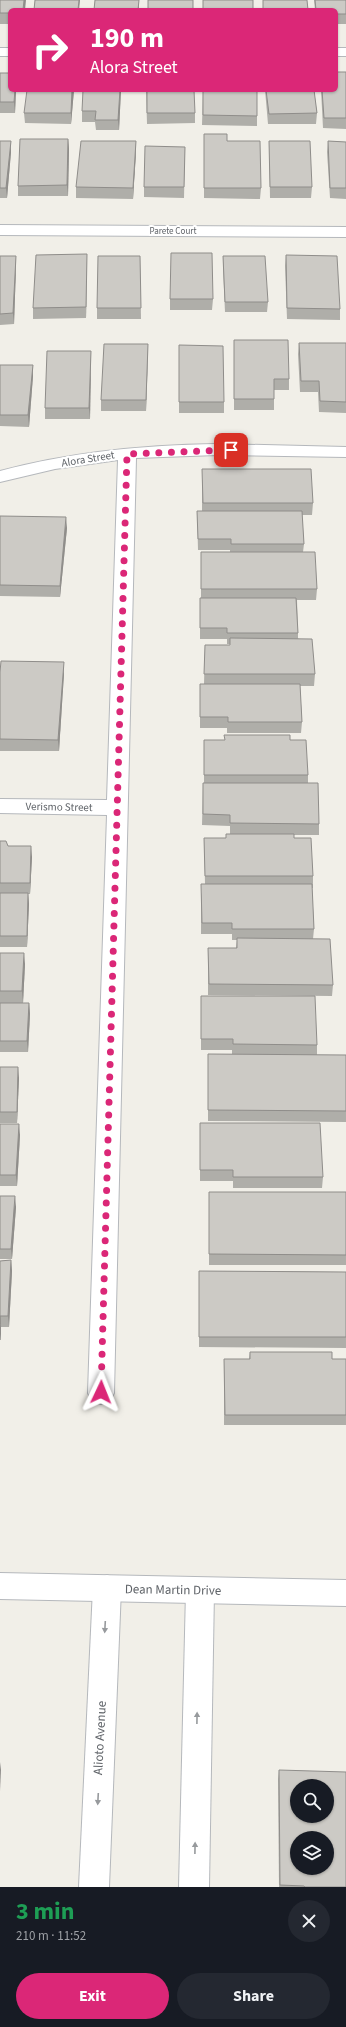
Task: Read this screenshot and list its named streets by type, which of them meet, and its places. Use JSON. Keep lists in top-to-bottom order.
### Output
{
  "streets": {
    "street": [
      "Parete Court",
      "Alora Street",
      "Verismo Street",
      "Dean Martin Drive",
      "Alioto Avenue"
    ]
  },
  "crossings": [
    ["Dean Martin Drive", "Alioto Avenue"]
  ],
  "page": {
    "turn": ["190 m", "Alora Street"],
    "heading": ["3 min", "210 m · 11:52"],
    "buttons": ["Exit", "Share"]
  }
}
